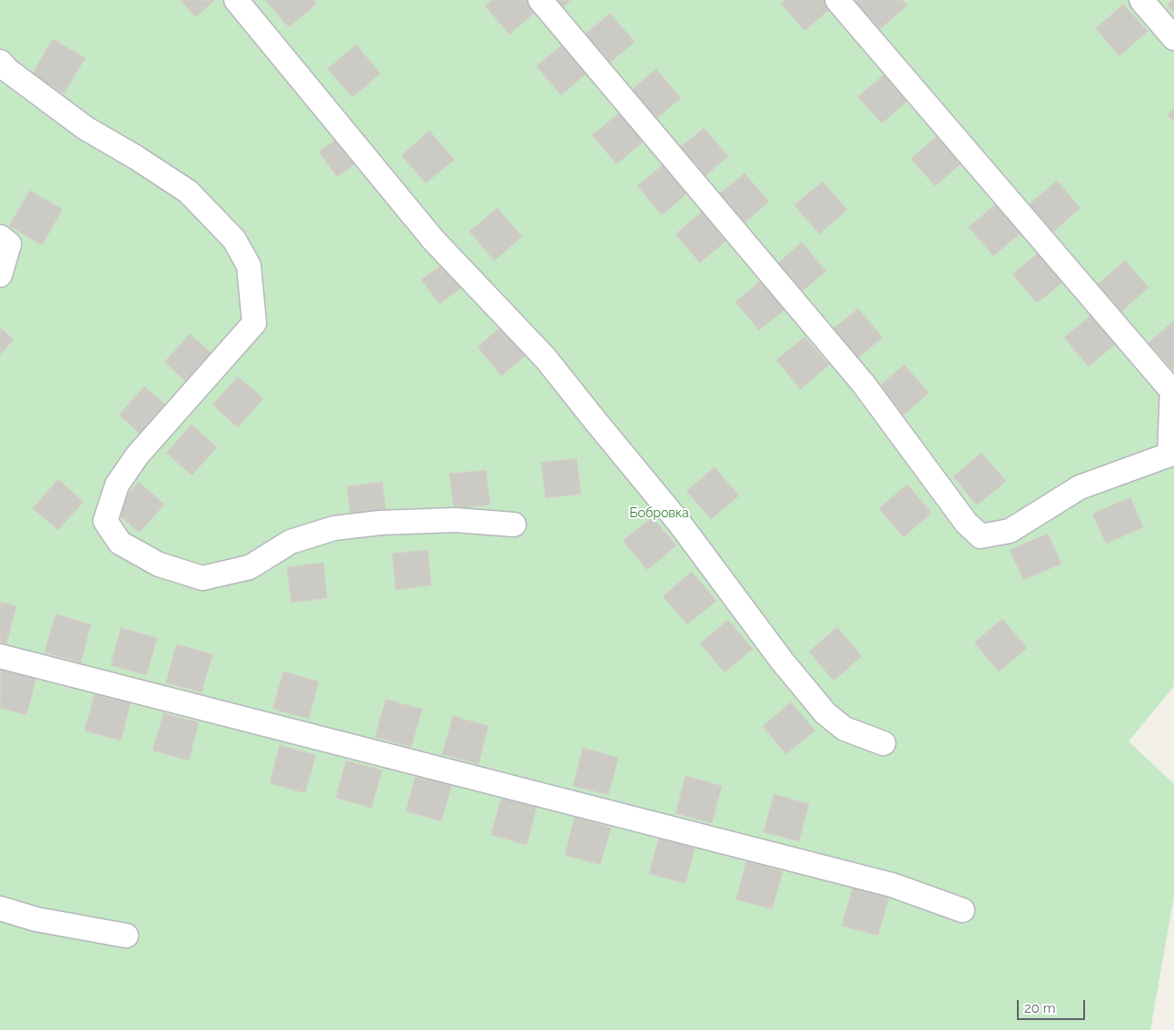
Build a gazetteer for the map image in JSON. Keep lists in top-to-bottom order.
{
  "parks": ["Бобровка"],
  "scale_bar": "20 m"
}
